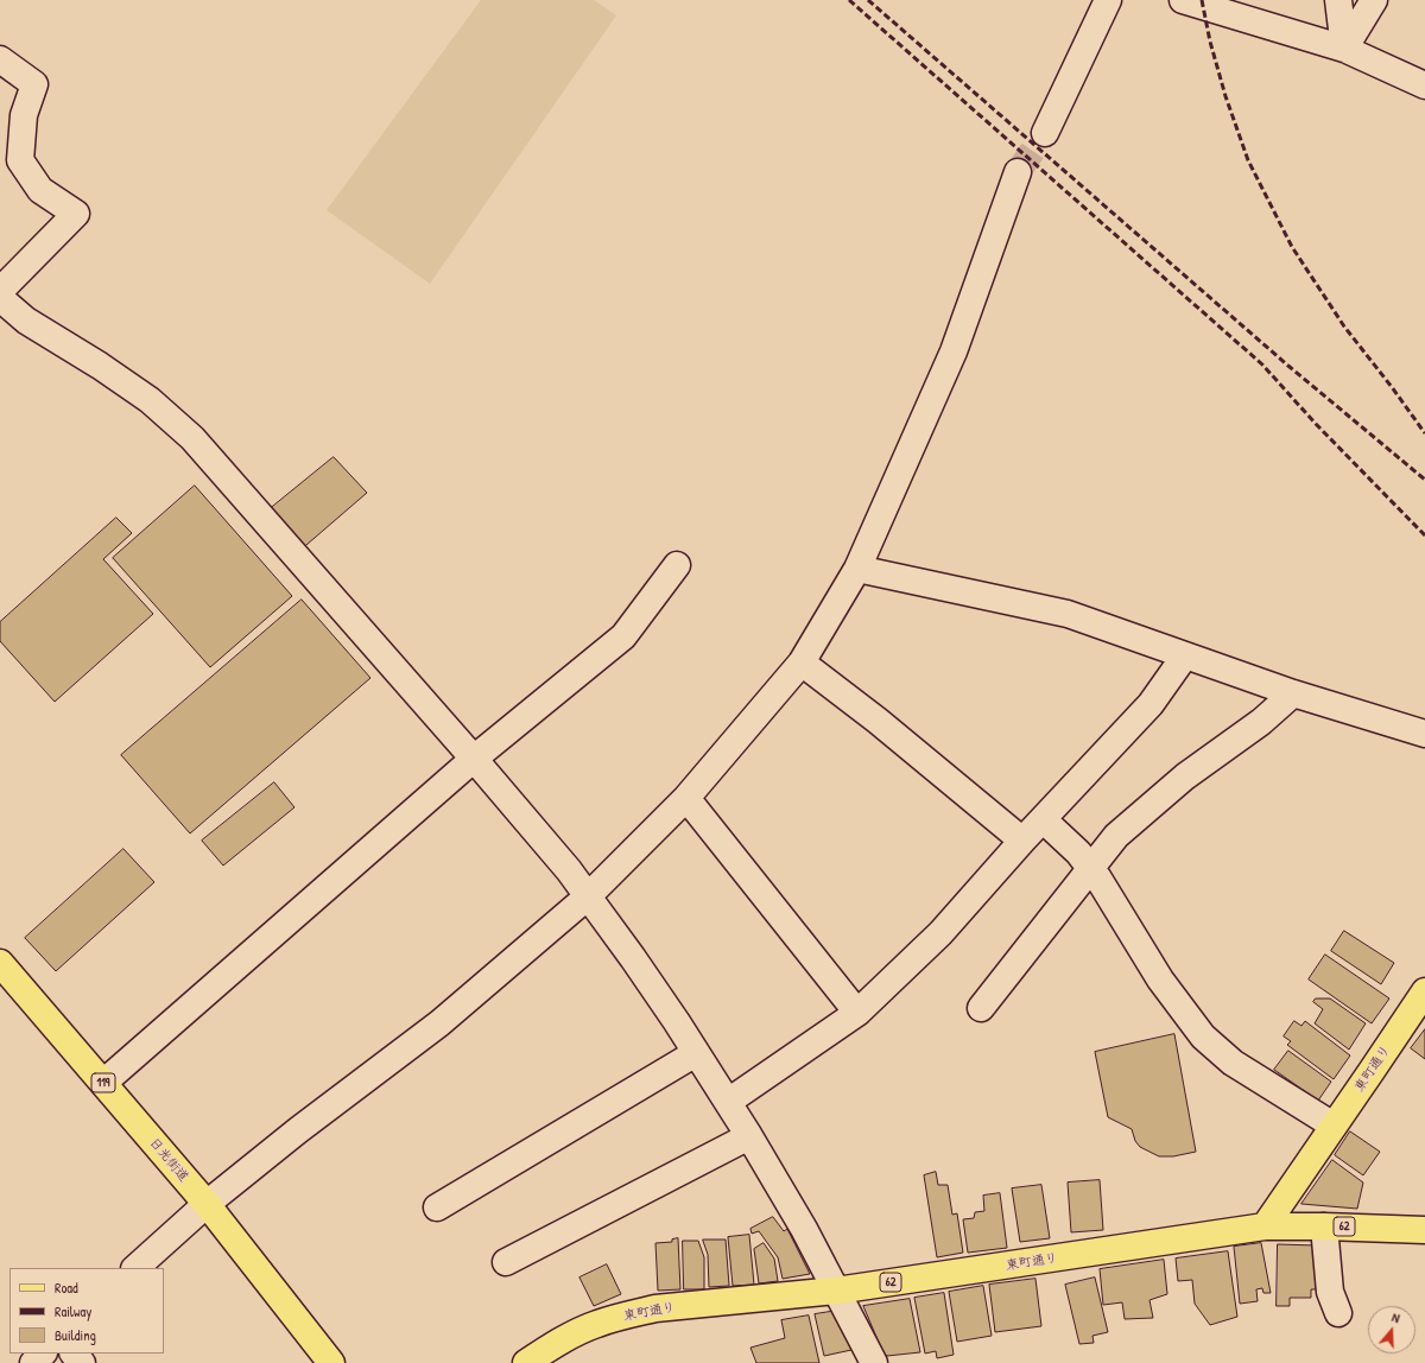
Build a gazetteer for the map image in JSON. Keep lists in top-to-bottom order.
{
  "streets": {
    "main road": [
      "東町通り",
      "119",
      "日光街道",
      "62"
    ]
  },
  "crossings": [
    ["東町通り", "62"]
  ],
  "legend": ["Road", "Railway", "Building"],
  "north": "top"
}
